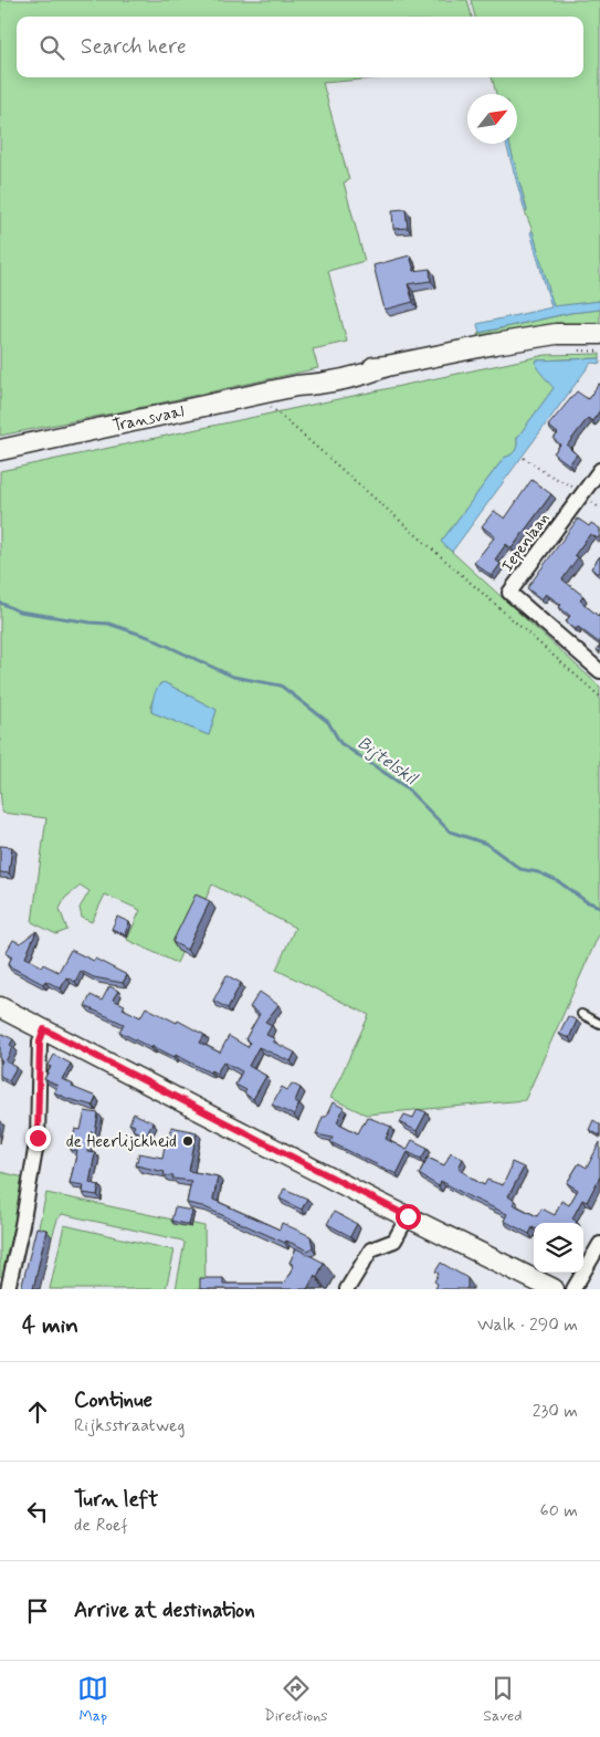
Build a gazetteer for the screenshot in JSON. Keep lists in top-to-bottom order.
{
  "streets": {
    "street": ["Transvaal", "Iepenlaan"]
  },
  "water": ["Bijtelskil"],
  "places": ["de Heerlijckheid"],
  "north": "top right",
  "page": {
    "search": "Search here",
    "heading": ["4 min", "Walk · 290 m"],
    "list": [
      ["Continue", "Rijksstraatweg", "230 m"],
      ["Turn left", "de Roef", "60 m"],
      "Arrive at destination"
    ],
    "nav": ["Map", "Directions", "Saved"]
  }
}
